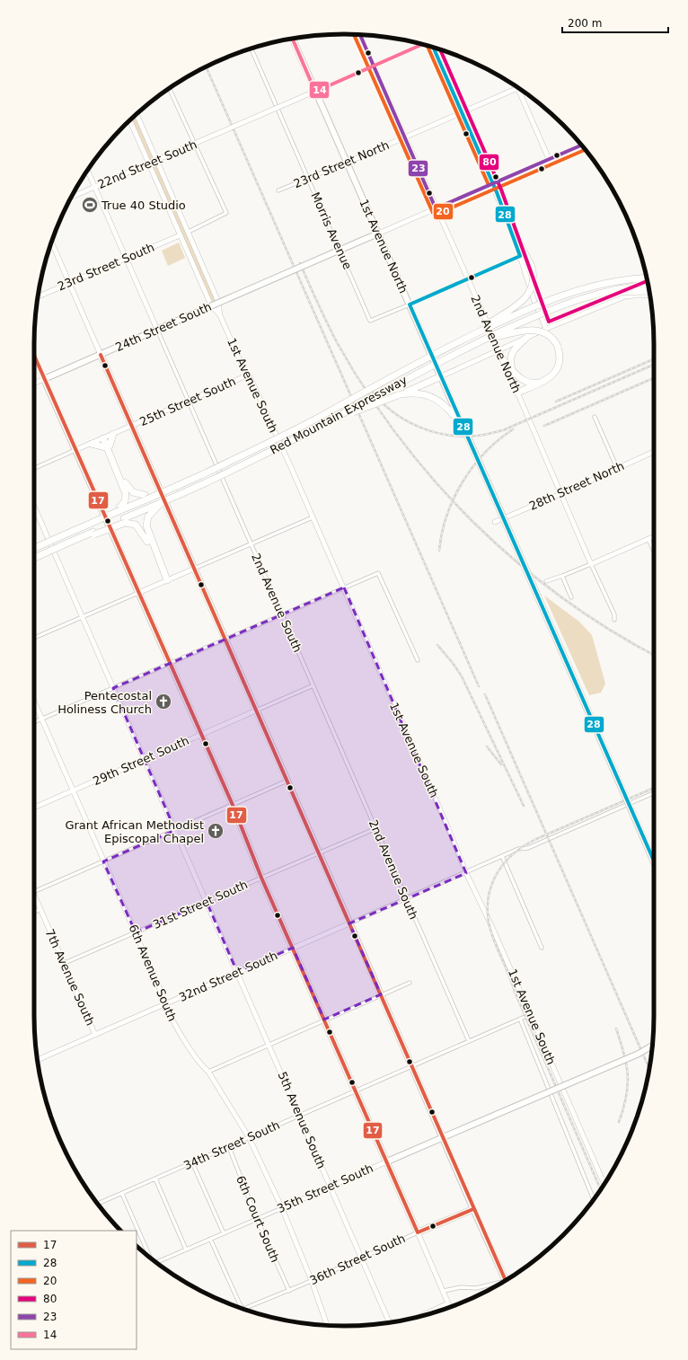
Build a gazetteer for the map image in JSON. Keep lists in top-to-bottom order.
{
  "streets": {
    "highway": ["Red Mountain Expressway"],
    "main road": [
      "1st Avenue North",
      "24th Street South",
      "35th Street South",
      "36th Street South"
    ],
    "street": [
      "22nd Street South",
      "23rd Street North",
      "Morris Avenue",
      "23rd Street South",
      "2nd Avenue North",
      "1st Avenue South",
      "25th Street South",
      "28th Street North",
      "2nd Avenue South",
      "29th Street South",
      "31st Street South",
      "6th Avenue South",
      "32nd Street South",
      "7th Avenue South",
      "5th Avenue South",
      "34th Street South",
      "6th Court South"
    ]
  },
  "crossings": [
    ["22nd Street South", "1st Avenue North"],
    ["22nd Street South", "2nd Avenue North"],
    ["22nd Street South", "1st Avenue South"],
    ["22nd Street South", "2nd Avenue South"],
    ["23rd Street North", "Morris Avenue"],
    ["23rd Street North", "1st Avenue North"],
    ["23rd Street North", "2nd Avenue North"],
    ["Morris Avenue", "1st Avenue North"],
    ["1st Avenue North", "24th Street South"],
    ["23rd Street South", "1st Avenue South"],
    ["23rd Street South", "2nd Avenue South"],
    ["24th Street South", "2nd Avenue South"],
    ["2nd Avenue North", "28th Street North"],
    ["1st Avenue South", "25th Street South"],
    ["1st Avenue South", "34th Street South"],
    ["25th Street South", "2nd Avenue South"],
    ["2nd Avenue South", "29th Street South"],
    ["2nd Avenue South", "31st Street South"],
    ["2nd Avenue South", "34th Street South"],
    ["29th Street South", "6th Avenue South"],
    ["29th Street South", "5th Avenue South"],
    ["31st Street South", "6th Avenue South"],
    ["31st Street South", "7th Avenue South"],
    ["31st Street South", "5th Avenue South"],
    ["6th Avenue South", "32nd Street South"],
    ["6th Avenue South", "34th Street South"],
    ["6th Avenue South", "35th Street South"],
    ["6th Avenue South", "36th Street South"],
    ["32nd Street South", "7th Avenue South"],
    ["32nd Street South", "5th Avenue South"],
    ["5th Avenue South", "34th Street South"],
    ["5th Avenue South", "35th Street South"],
    ["5th Avenue South", "36th Street South"],
    ["34th Street South", "6th Court South"],
    ["35th Street South", "6th Court South"],
    ["6th Court South", "36th Street South"]
  ],
  "places": {
    "sports": ["True 40 Studio"],
    "church": ["Pentecostal Holiness Church", "Grant African Methodist Episcopal Chapel"]
  },
  "lines": [
    "transit line 20",
    "transit line 23",
    "transit line 14",
    "transit line 28",
    "transit line 80",
    "transit line 17"
  ],
  "legend": [
    "17",
    "28",
    "20",
    "80",
    "23",
    "14"
  ],
  "scale_bar": "200 m"
}
